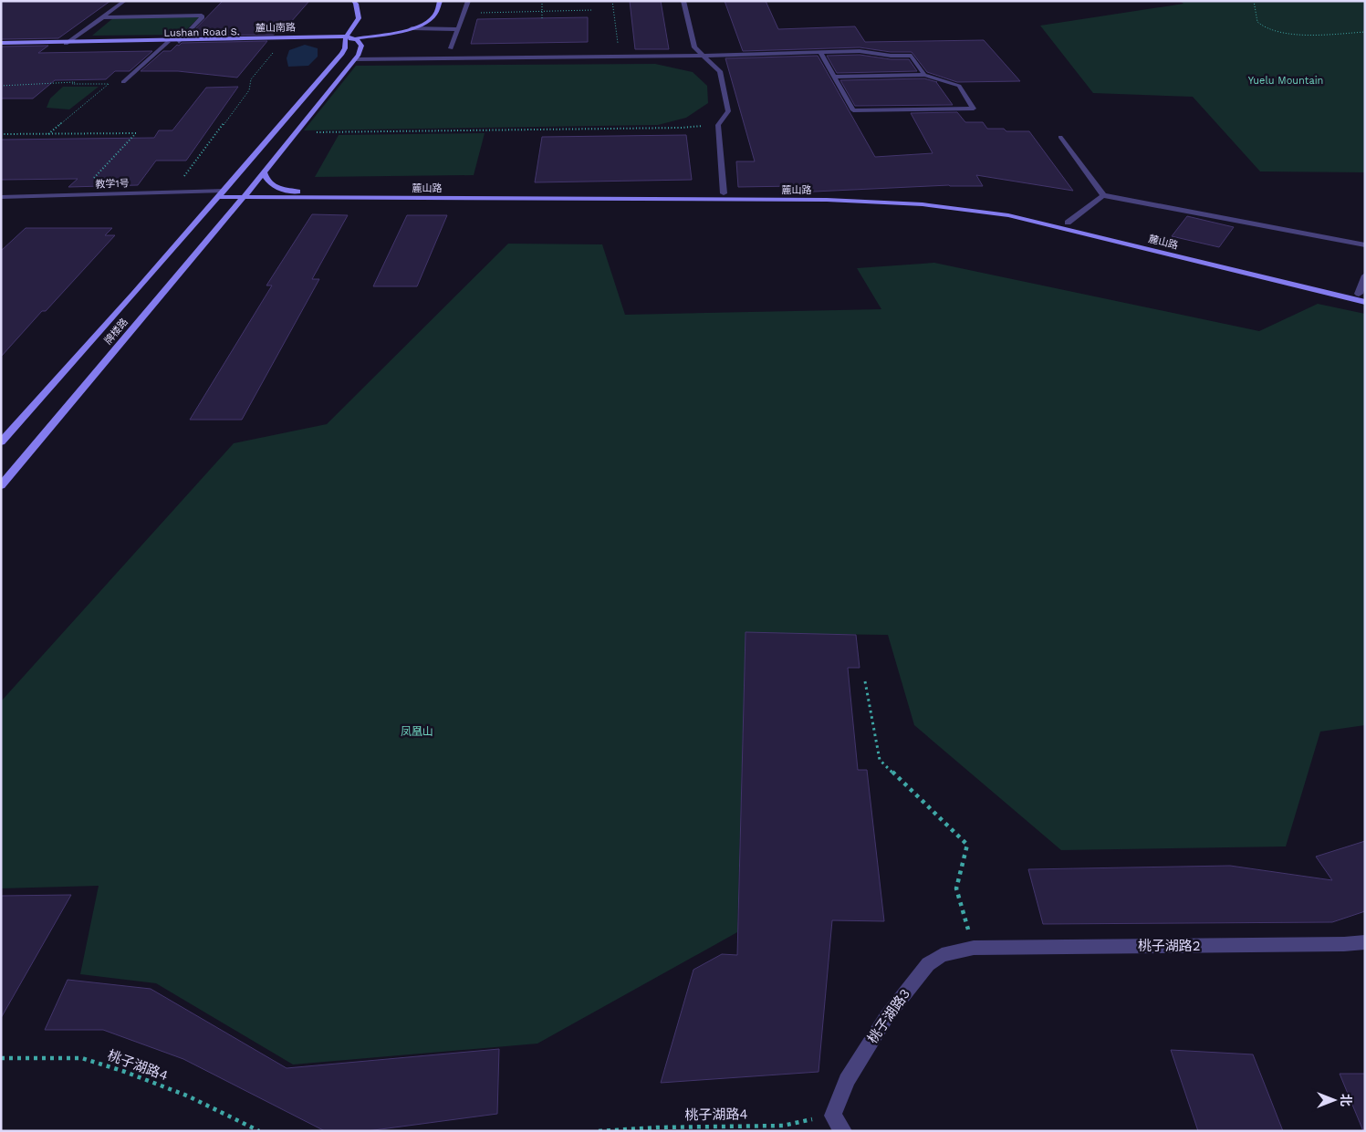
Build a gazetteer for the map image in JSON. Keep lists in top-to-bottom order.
{
  "streets": {
    "main road": [
      "麓山南路",
      "Lushan Road S.",
      "麓山路",
      "牌楼路"
    ],
    "street": ["教学1号", "桃子湖路2", "桃子湖路3"],
    "path": ["桃子湖路4"]
  },
  "crossings": [
    ["麓山南路", "Lushan Road S."],
    ["教学1号", "麓山路"],
    ["教学1号", "牌楼路"],
    ["麓山路", "牌楼路"],
    ["桃子湖路2", "桃子湖路3"],
    ["桃子湖路3", "桃子湖路4"]
  ],
  "parks": ["Yuelu Mountain", "凤凰山"],
  "north": "right"
}
